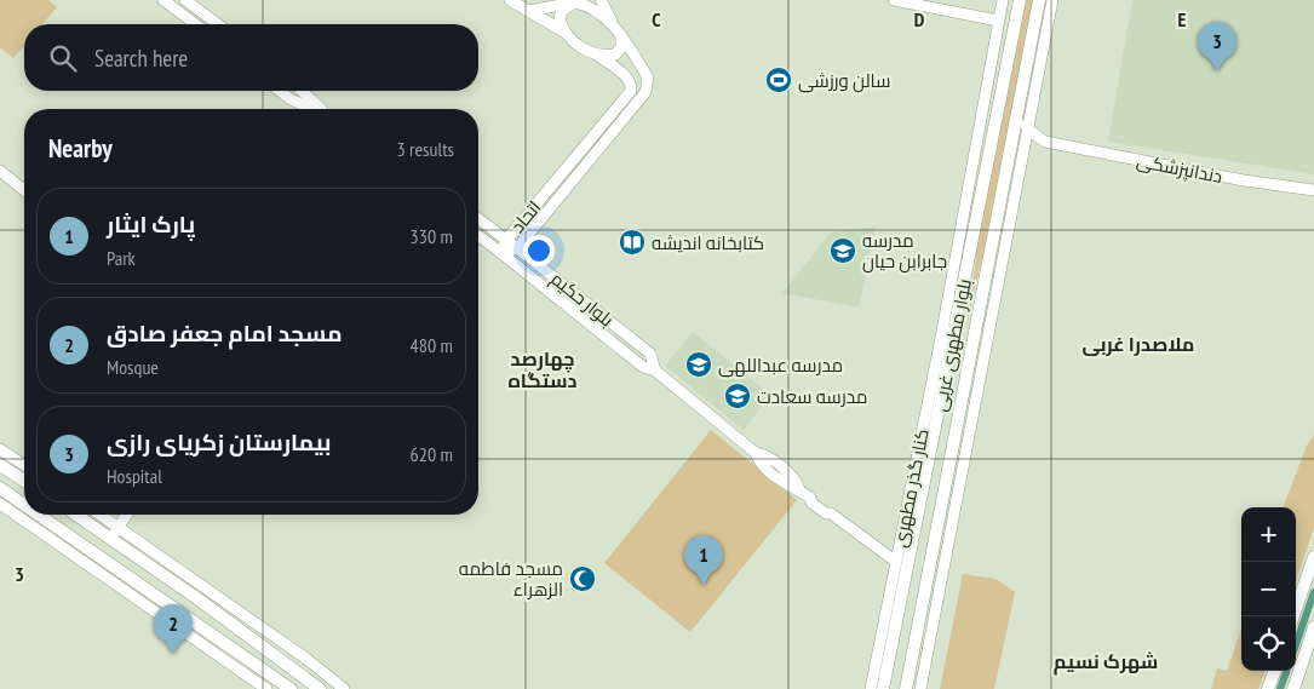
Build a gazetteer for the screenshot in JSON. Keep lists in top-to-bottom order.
{
  "streets": {
    "main road": ["بلوار مطهری غربی"],
    "street": [
      "دندانپزشکی",
      "اتحاد",
      "بلوار حکیم",
      "کنار گذر مطهری"
    ]
  },
  "crossings": [
    ["اتحاد", "بلوار حکیم"],
    ["بلوار حکیم", "کنار گذر مطهری"]
  ],
  "districts": ["ملاصدرا غربی", "چهارصد دستگاه", "شهرک نسیم"],
  "places": {
    "sports": ["سالن ورزشی"],
    "library": ["کتابخانه اندیشه"],
    "school or university": ["مدرسه جابرابن حیان", "مدرسه عبداللهی", "مدرسه سعادت"],
    "mosque": ["مسجد فاطمه الزهراء"]
  },
  "page": {
    "pins": ["3", "1", "2"],
    "search": "Search here",
    "heading": ["Nearby", "3 results"],
    "list": [
      {
        "mark": "1",
        "name": "پارک ایثار",
        "note": "Park",
        "value": "330 m"
      },
      {
        "mark": "2",
        "name": "مسجد امام جعفر صادق",
        "note": "Mosque",
        "value": "480 m"
      },
      {
        "mark": "3",
        "name": "بیمارستان زکریای رازی",
        "note": "Hospital",
        "value": "620 m"
      }
    ],
    "map_buttons": ["+", "−"]
  },
  "grid": {
    "columns": ["C", "D", "E"],
    "rows": ["3"]
  }
}
